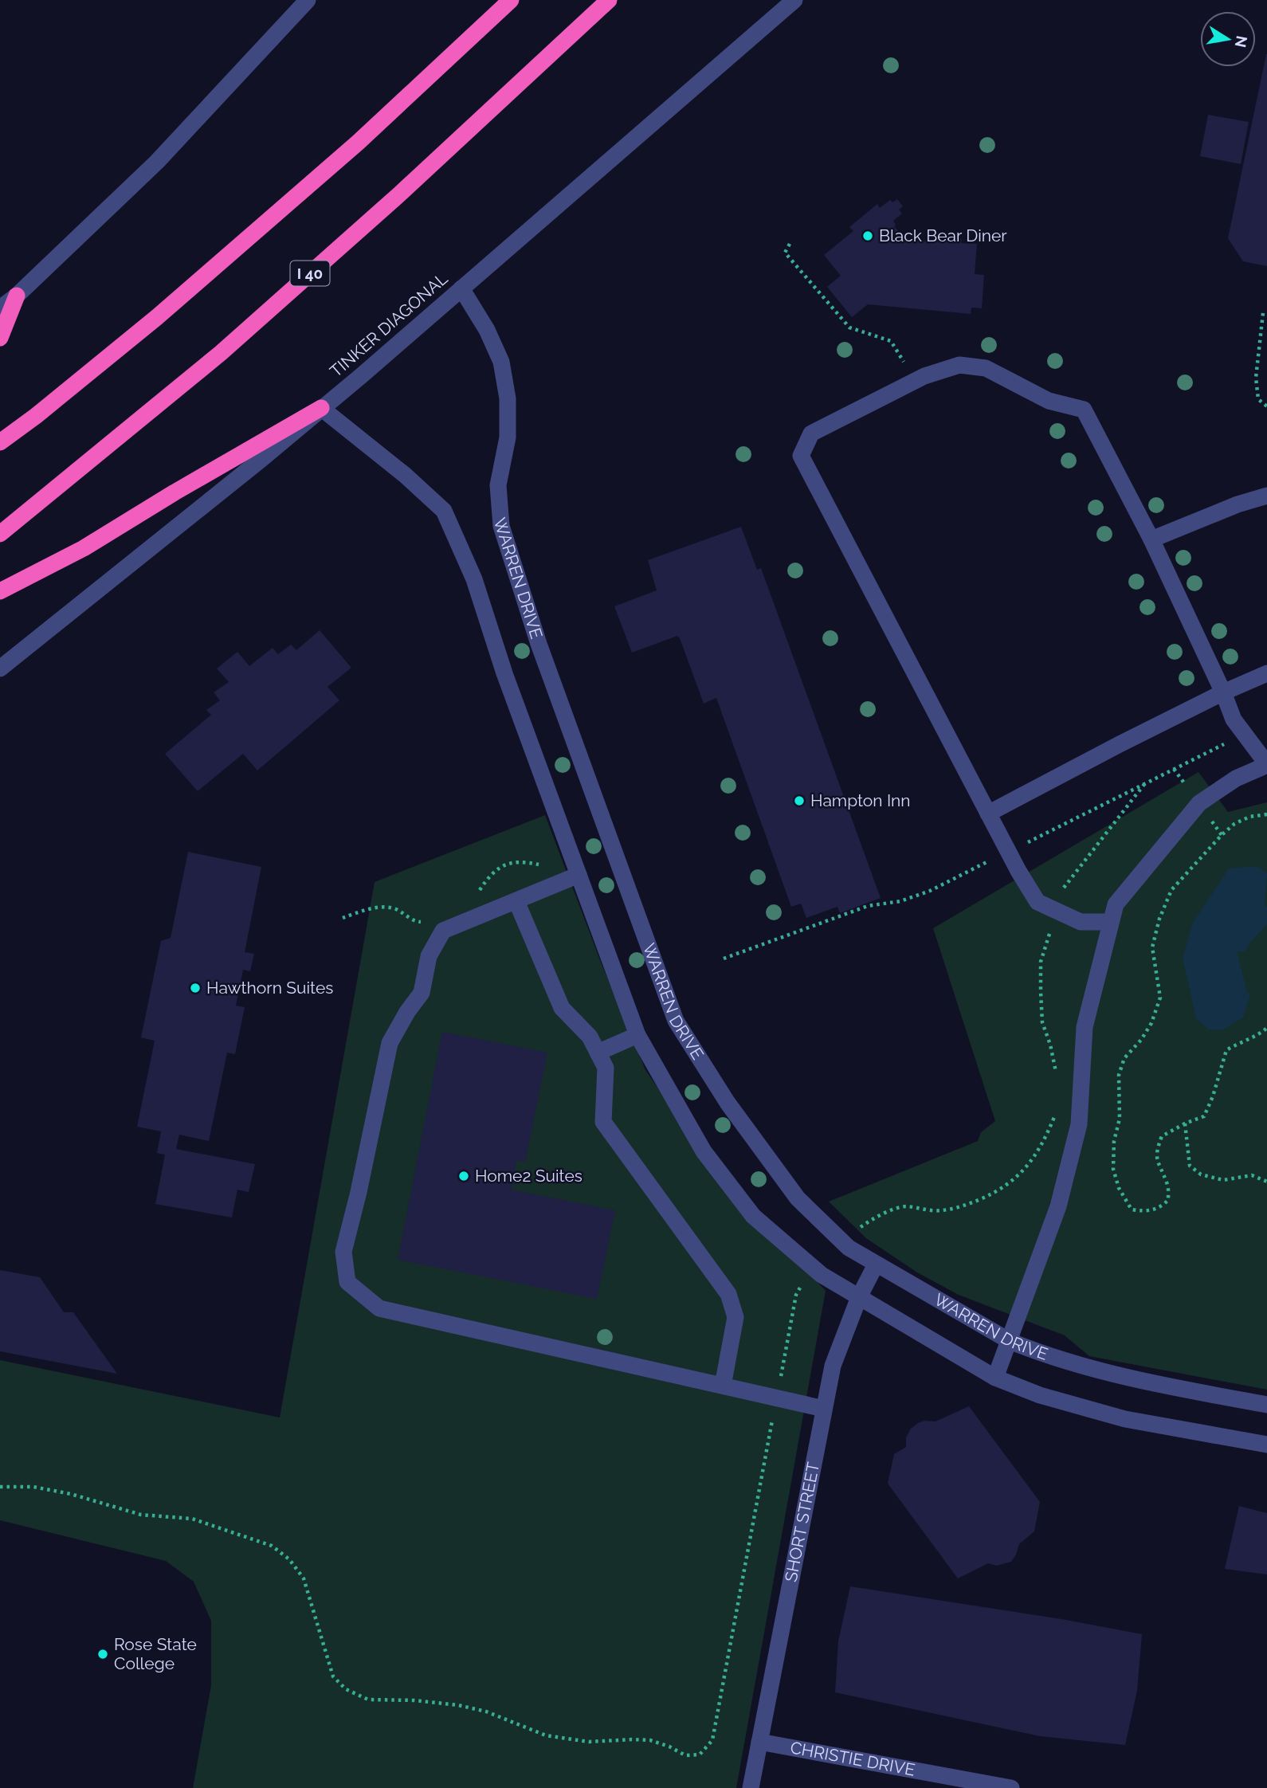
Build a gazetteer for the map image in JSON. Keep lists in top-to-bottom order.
{
  "streets": {
    "highway": ["I 40"],
    "street": [
      "TINKER DIAGONAL",
      "WARREN DRIVE",
      "SHORT STREET",
      "CHRISTIE DRIVE"
    ]
  },
  "crossings": [
    ["TINKER DIAGONAL", "WARREN DRIVE"],
    ["WARREN DRIVE", "SHORT STREET"],
    ["SHORT STREET", "CHRISTIE DRIVE"]
  ],
  "places": [
    "Black Bear Diner",
    "Hampton Inn",
    "Hawthorn Suites",
    "Home2 Suites",
    "Rose State College"
  ],
  "north": "right"
}
